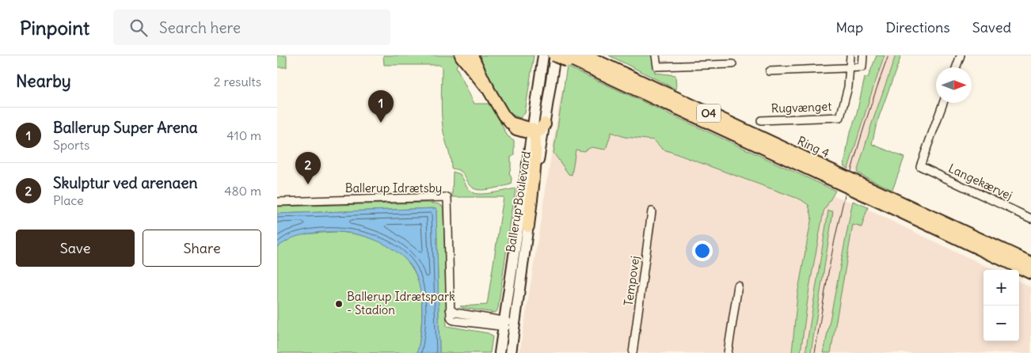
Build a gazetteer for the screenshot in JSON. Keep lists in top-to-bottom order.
{
  "streets": {
    "highway": ["O4"],
    "main road": ["Ring 4"],
    "street": [
      "Rugvænget",
      "Langekærvej",
      "Ballerup Idrætsby",
      "Ballerup Boulevard",
      "Tempovej"
    ]
  },
  "crossings": [
    ["O4", "Ring 4"],
    ["Ballerup Idrætsby", "Ballerup Boulevard"]
  ],
  "places": ["Ballerup Idrætspark - Stadion"],
  "north": "right",
  "page": {
    "header": "Pinpoint",
    "search": "Search here",
    "nav": ["Map", "Directions", "Saved"],
    "heading": ["Nearby", "2 results"],
    "pins": ["1", "2"],
    "list": [
      {
        "mark": "1",
        "name": "Ballerup Super Arena",
        "note": "Sports",
        "value": "410 m"
      },
      {
        "mark": "2",
        "name": "Skulptur ved arenaen",
        "note": "Place",
        "value": "480 m"
      }
    ],
    "buttons": ["Save", "Share"],
    "map_buttons": ["+", "−"]
  }
}
